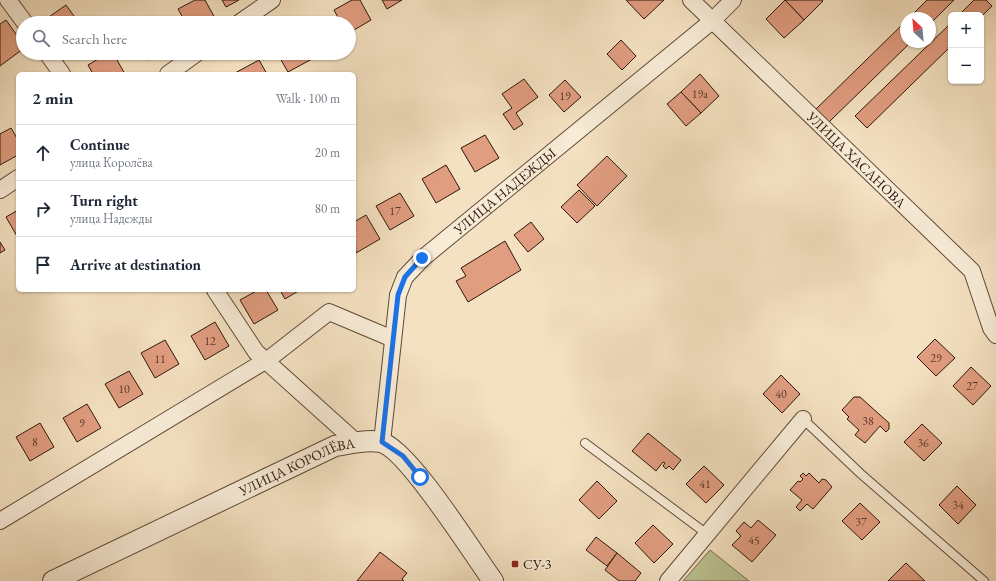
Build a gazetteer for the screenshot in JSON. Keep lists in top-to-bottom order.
{
  "streets": {
    "street": ["УЛИЦА ХАСАНОВА", "УЛИЦА НАДЕЖДЫ", "УЛИЦА КОРОЛЁВА"]
  },
  "crossings": [
    ["УЛИЦА ХАСАНОВА", "УЛИЦА НАДЕЖДЫ"],
    ["УЛИЦА НАДЕЖДЫ", "УЛИЦА КОРОЛЁВА"]
  ],
  "places": {
    "transit": ["СУ-3"]
  },
  "house_numbers": [
    "19а",
    "19",
    "17",
    "12",
    "29",
    "11",
    "27",
    "10",
    "40",
    "38",
    "9",
    "8",
    "36",
    "41",
    "34",
    "37",
    "45"
  ],
  "north": "top left",
  "page": {
    "map_buttons": ["+", "−"],
    "search": "Search here",
    "heading": ["2 min", "Walk · 100 m"],
    "list": [
      ["Continue", "улица Королёва", "20 m"],
      ["Turn right", "улица Надежды", "80 m"],
      "Arrive at destination"
    ]
  }
}
